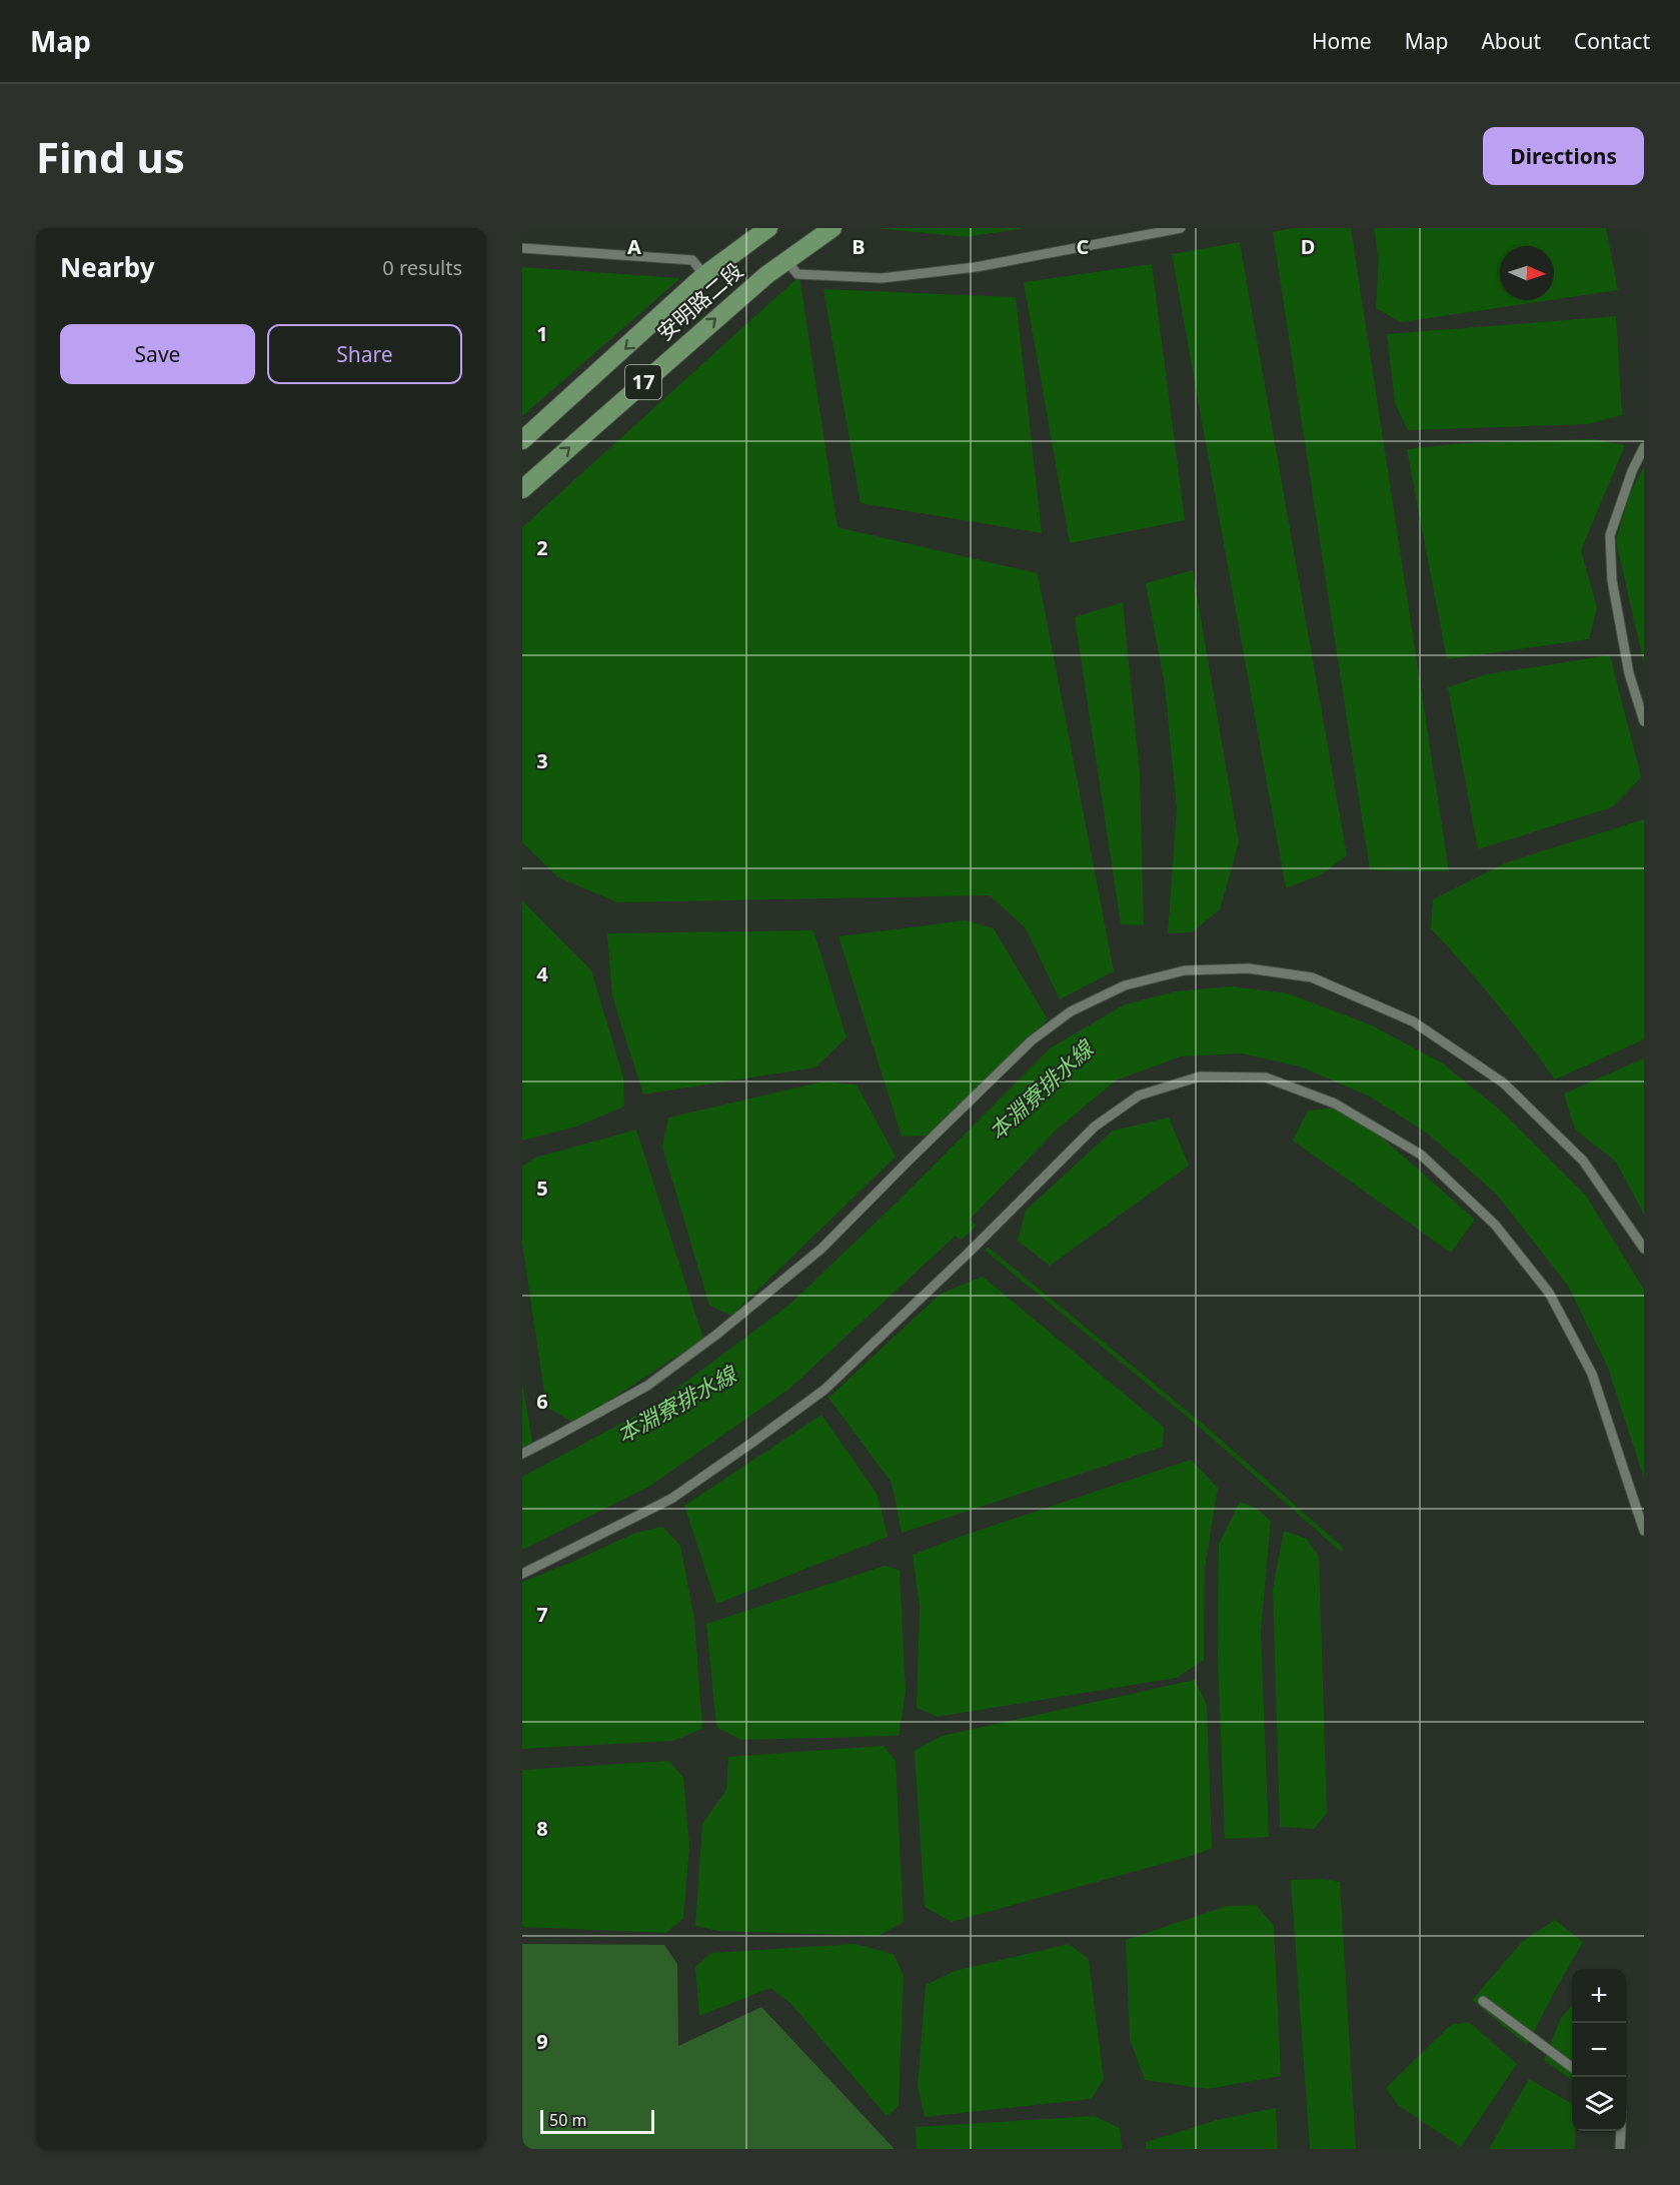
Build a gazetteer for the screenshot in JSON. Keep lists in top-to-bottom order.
{
  "streets": {
    "main road": ["安明路二段", "17"]
  },
  "water": ["本淵寮排水線"],
  "scale_bar": "50 m",
  "north": "right",
  "page": {
    "header": "Map",
    "nav": [
      "Home",
      "Map",
      "About",
      "Contact"
    ],
    "buttons": [
      "Directions",
      ["Save", "Share"]
    ],
    "title": "Find us",
    "heading": ["Nearby", "0 results"],
    "map_buttons": ["+", "−"],
    "scale": "50 m"
  },
  "grid": {
    "columns": [
      "A",
      "B",
      "C",
      "D"
    ],
    "rows": [
      "1",
      "2",
      "3",
      "4",
      "5",
      "6",
      "7",
      "8",
      "9"
    ]
  }
}
